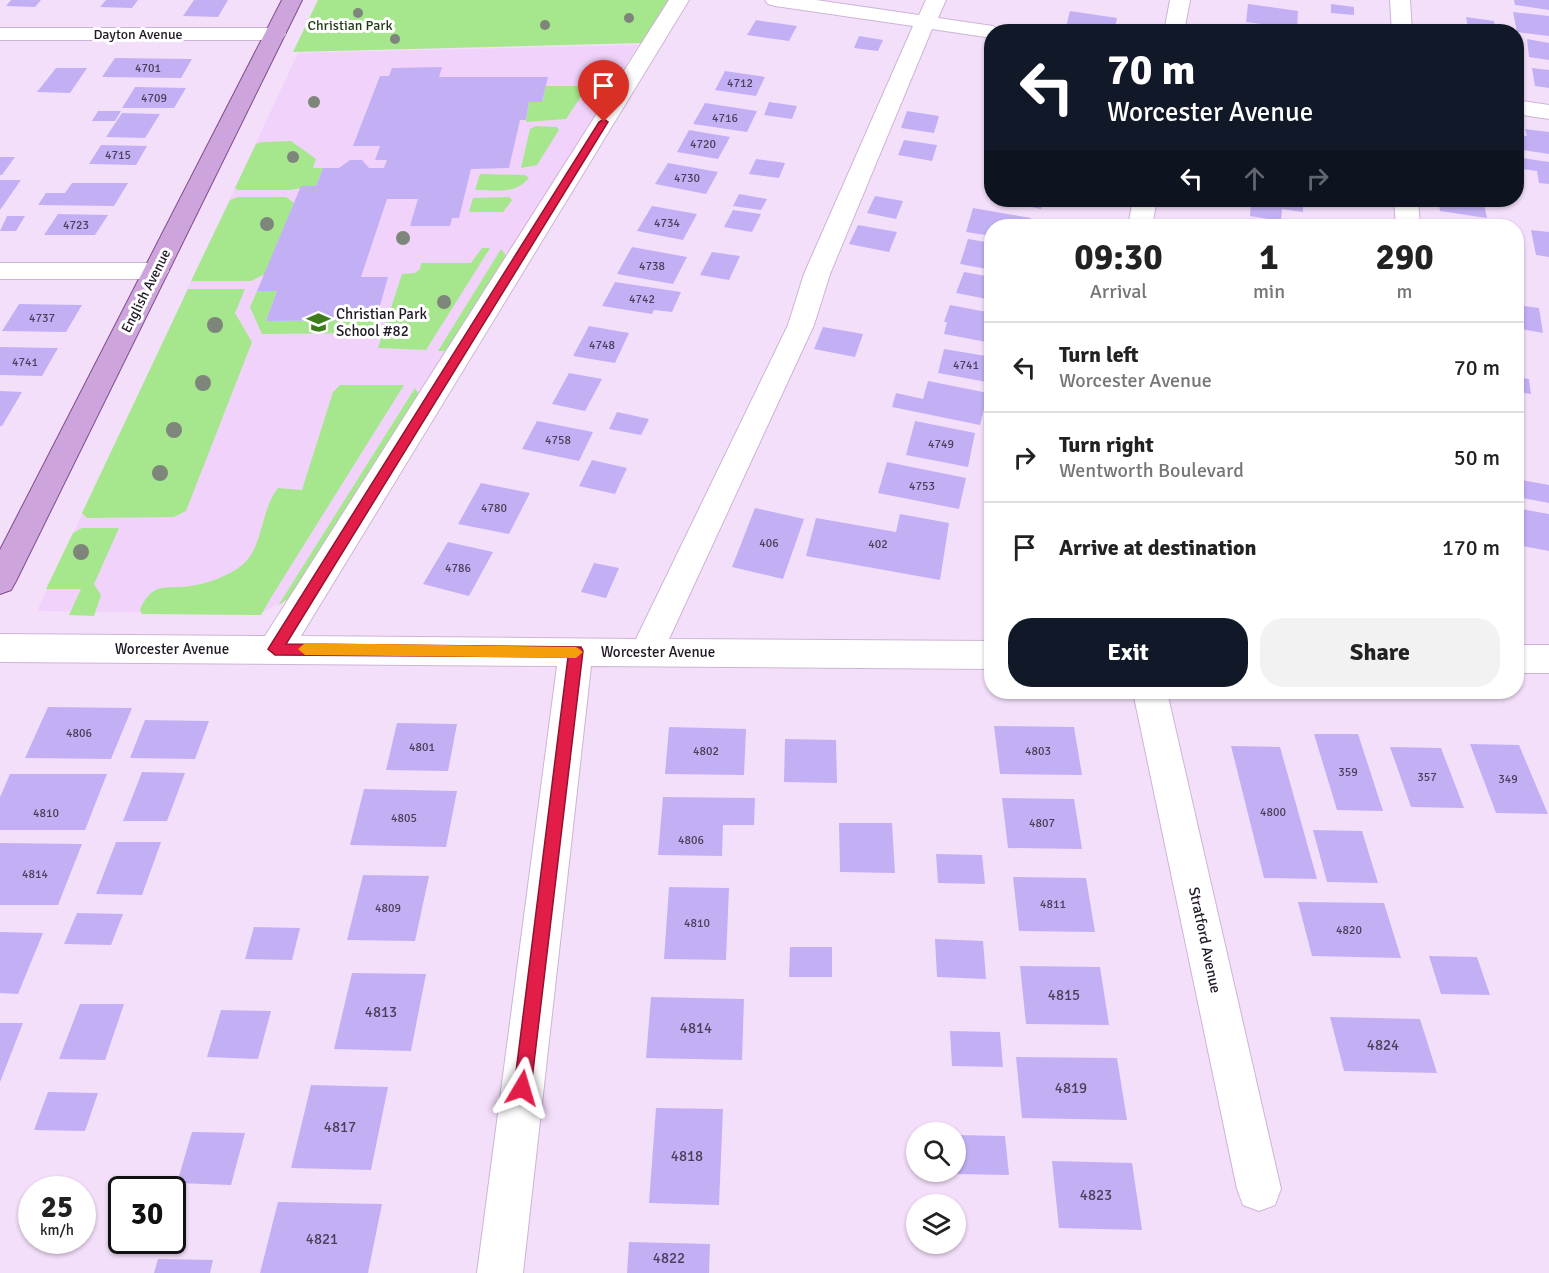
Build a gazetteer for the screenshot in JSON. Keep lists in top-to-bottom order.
{
  "streets": {
    "main road": ["English Avenue"],
    "street": ["Dayton Avenue", "Worcester Avenue", "Stratford Avenue"]
  },
  "crossings": [
    ["Dayton Avenue", "English Avenue"]
  ],
  "parks": ["Christian Park"],
  "places": {
    "school or university": ["Christian Park School #82"]
  },
  "house_numbers": [
    "4701",
    "4712",
    "4709",
    "4716",
    "4720",
    "4715",
    "4730",
    "4734",
    "4723",
    "4738",
    "4742",
    "4737",
    "4748",
    "4741",
    "4741",
    "4758",
    "4749",
    "4753",
    "4780",
    "406",
    "402",
    "4786",
    "4806",
    "4801",
    "4802",
    "4803",
    "359",
    "357",
    "349",
    "4800",
    "4810",
    "4805",
    "4807",
    "4806",
    "4814",
    "4811",
    "4809",
    "4810",
    "4820",
    "4815",
    "4813",
    "4814",
    "4824",
    "4819",
    "4817",
    "4818",
    "4823",
    "4821",
    "4822"
  ],
  "page": {
    "turn": ["70 m", "Worcester Avenue"],
    "eta": [
      "09:30",
      "Arrival",
      "1",
      "min",
      "290",
      "m"
    ],
    "list": [
      {
        "name": "Turn left",
        "note": "Worcester Avenue",
        "value": "70 m"
      },
      {
        "name": "Turn right",
        "note": "Wentworth Boulevard",
        "value": "50 m"
      },
      {
        "name": "Arrive at destination",
        "value": "170 m"
      }
    ],
    "buttons": ["Exit", "Share"],
    "speed": "25 km/h",
    "limit": "30"
  }
}
